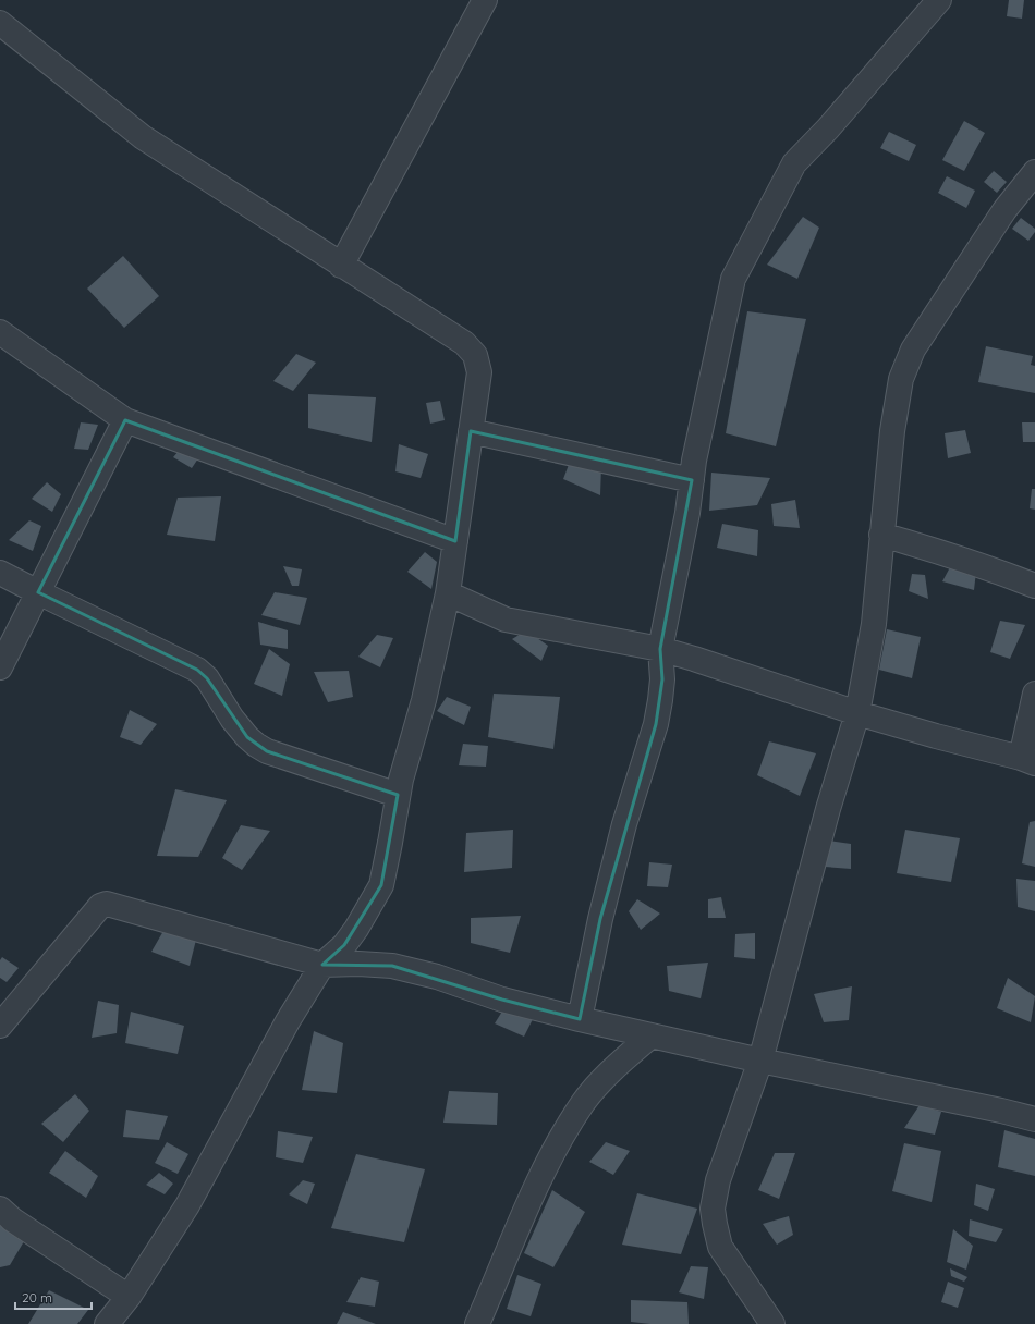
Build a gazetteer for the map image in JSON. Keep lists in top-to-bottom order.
{
  "scale_bar": "20 m"
}
